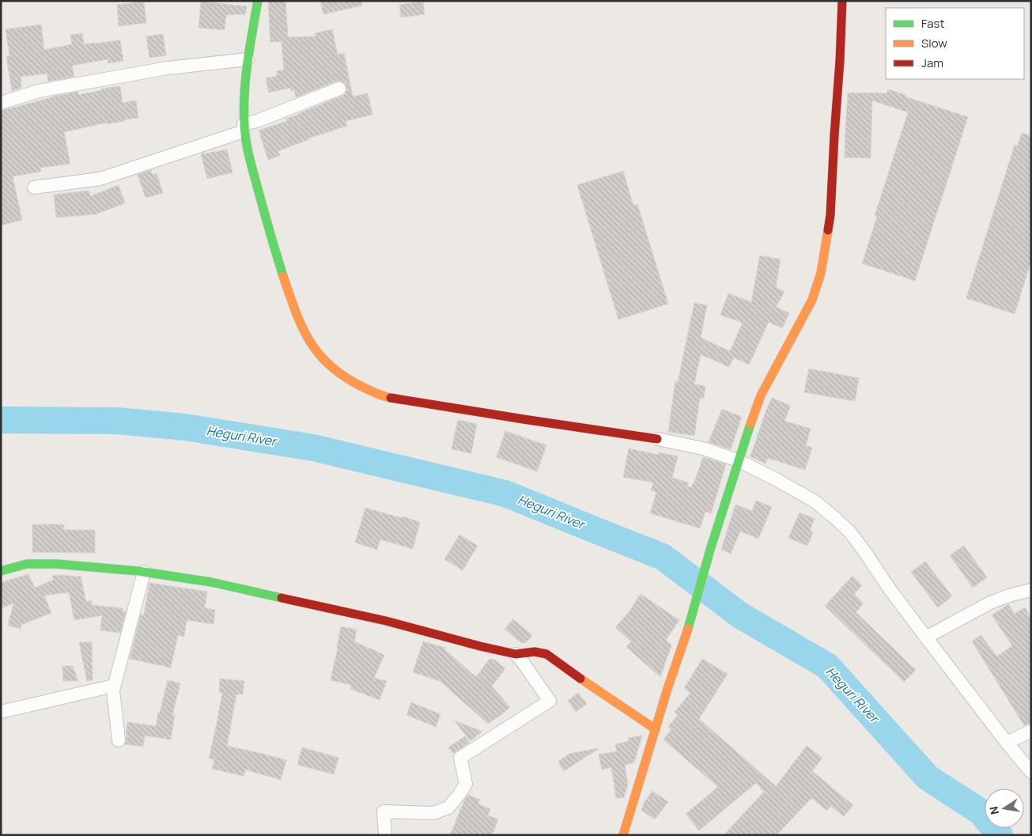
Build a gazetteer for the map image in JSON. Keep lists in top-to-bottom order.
{
  "water": ["Heguri River"],
  "legend": ["Fast", "Slow", "Jam"],
  "north": "left"
}
